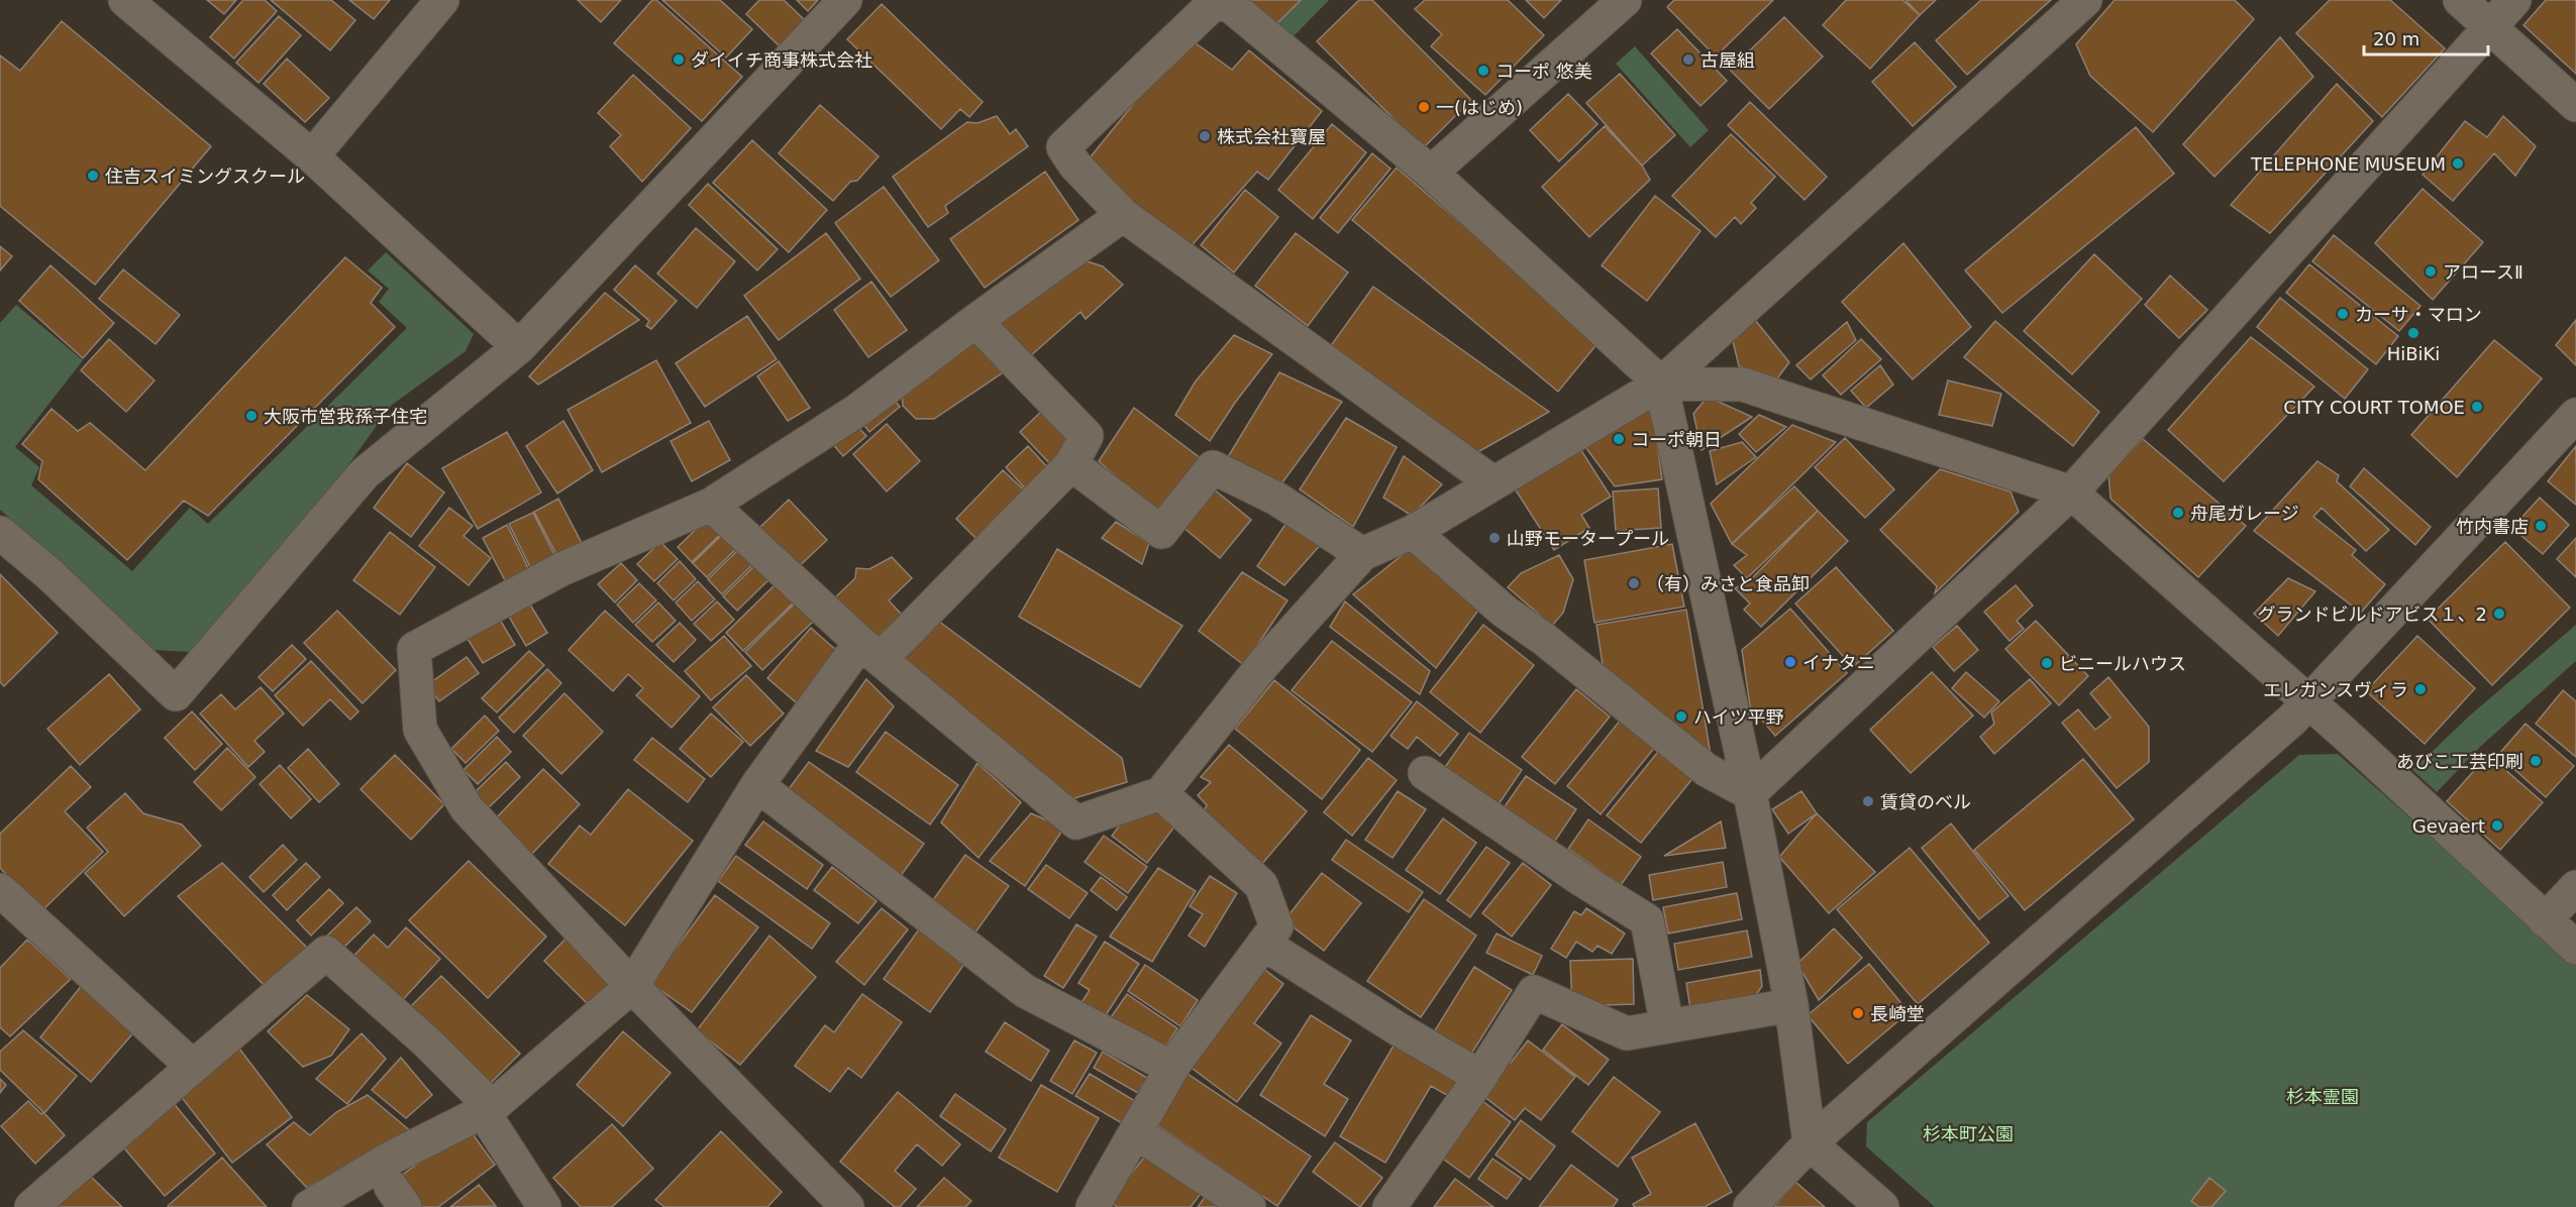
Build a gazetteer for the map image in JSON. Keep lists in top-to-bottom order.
{
  "parks": ["杉本霊園", "杉本町公園"],
  "places": [
    "ダイイチ商事株式会社",
    "古屋組",
    "コーポ 悠美",
    "一(はじめ)",
    "株式会社寶屋",
    "TELEPHONE MUSEUM",
    "住吉スイミングスクール",
    "アロースⅡ",
    "カーサ・マロン",
    "HiBiKi",
    "CITY COURT TOMOE",
    "大阪市営我孫子住宅",
    "コーポ朝日",
    "舟尾ガレージ",
    "竹内書店",
    "山野モータープール",
    "（有）みさと食品卸",
    "グランドビルドアビス１、2",
    "イナタニ",
    "ビニールハウス",
    "エレガンスヴィラ",
    "ハイツ平野",
    "あびこ工芸印刷",
    "賃貸のベル",
    "Gevaert",
    "長崎堂"
  ],
  "scale_bar": "20 m"
}
